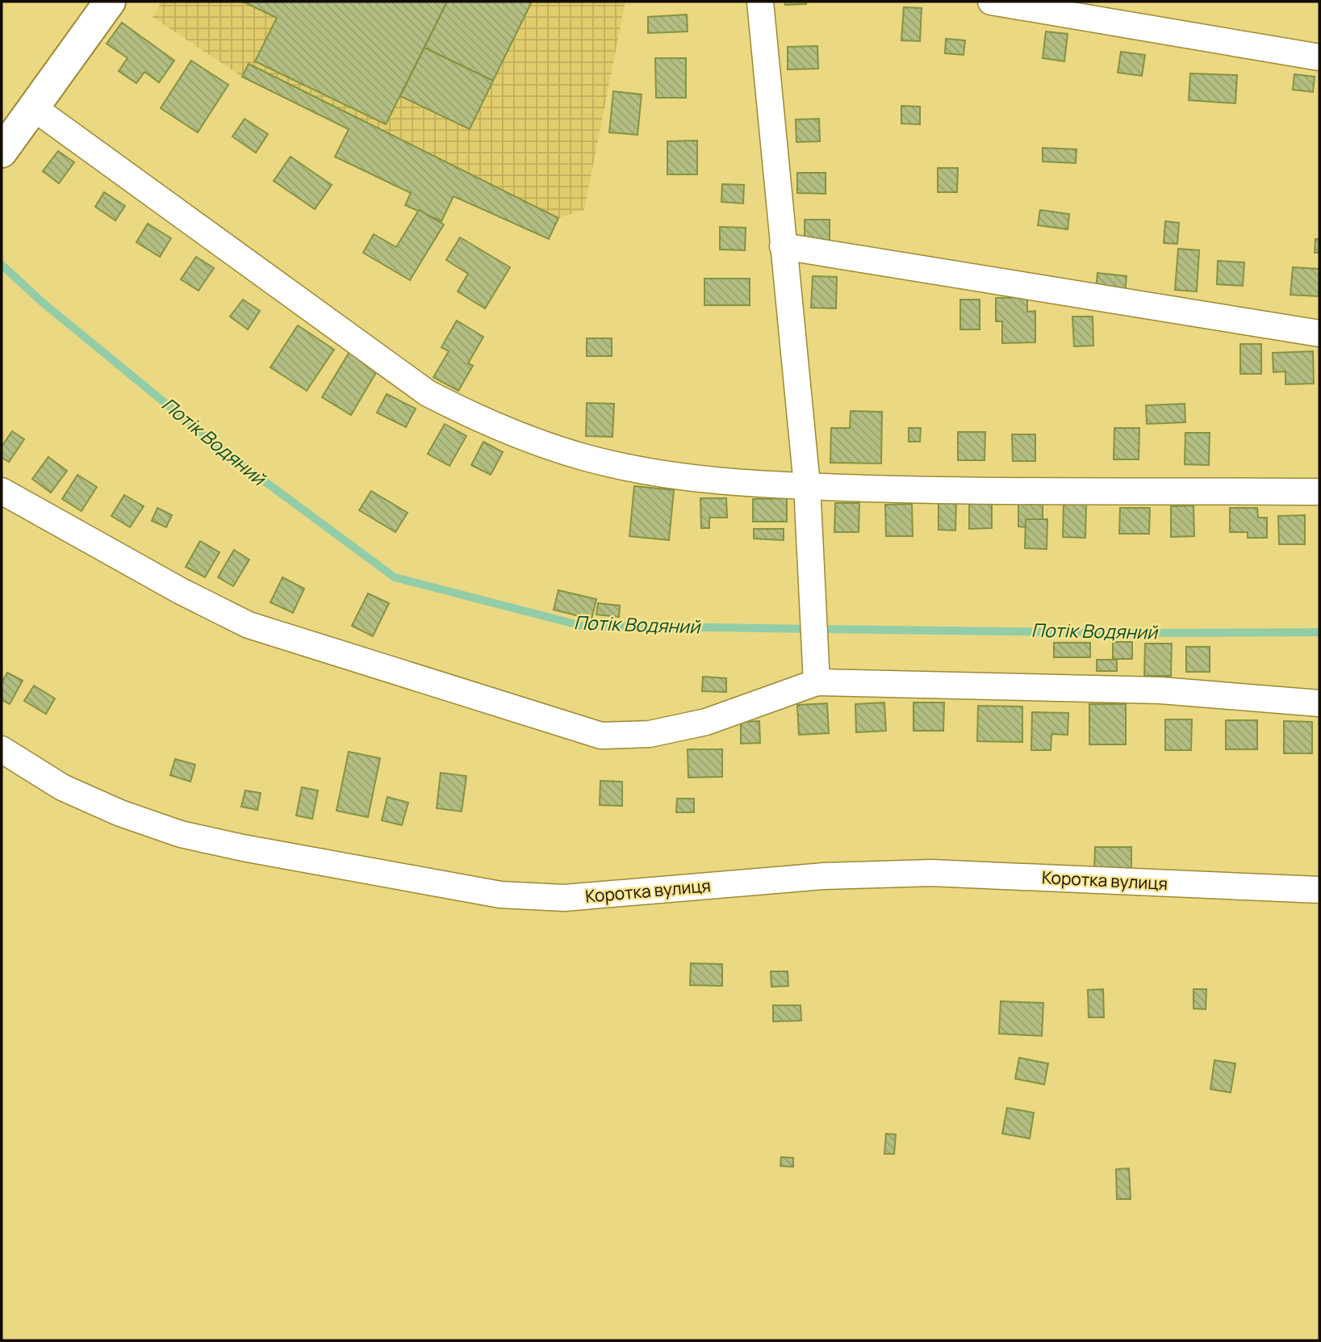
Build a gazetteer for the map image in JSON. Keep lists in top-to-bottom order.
{
  "streets": {
    "street": ["Коротка вулиця"]
  },
  "water": ["Потік Водяний"]
}
